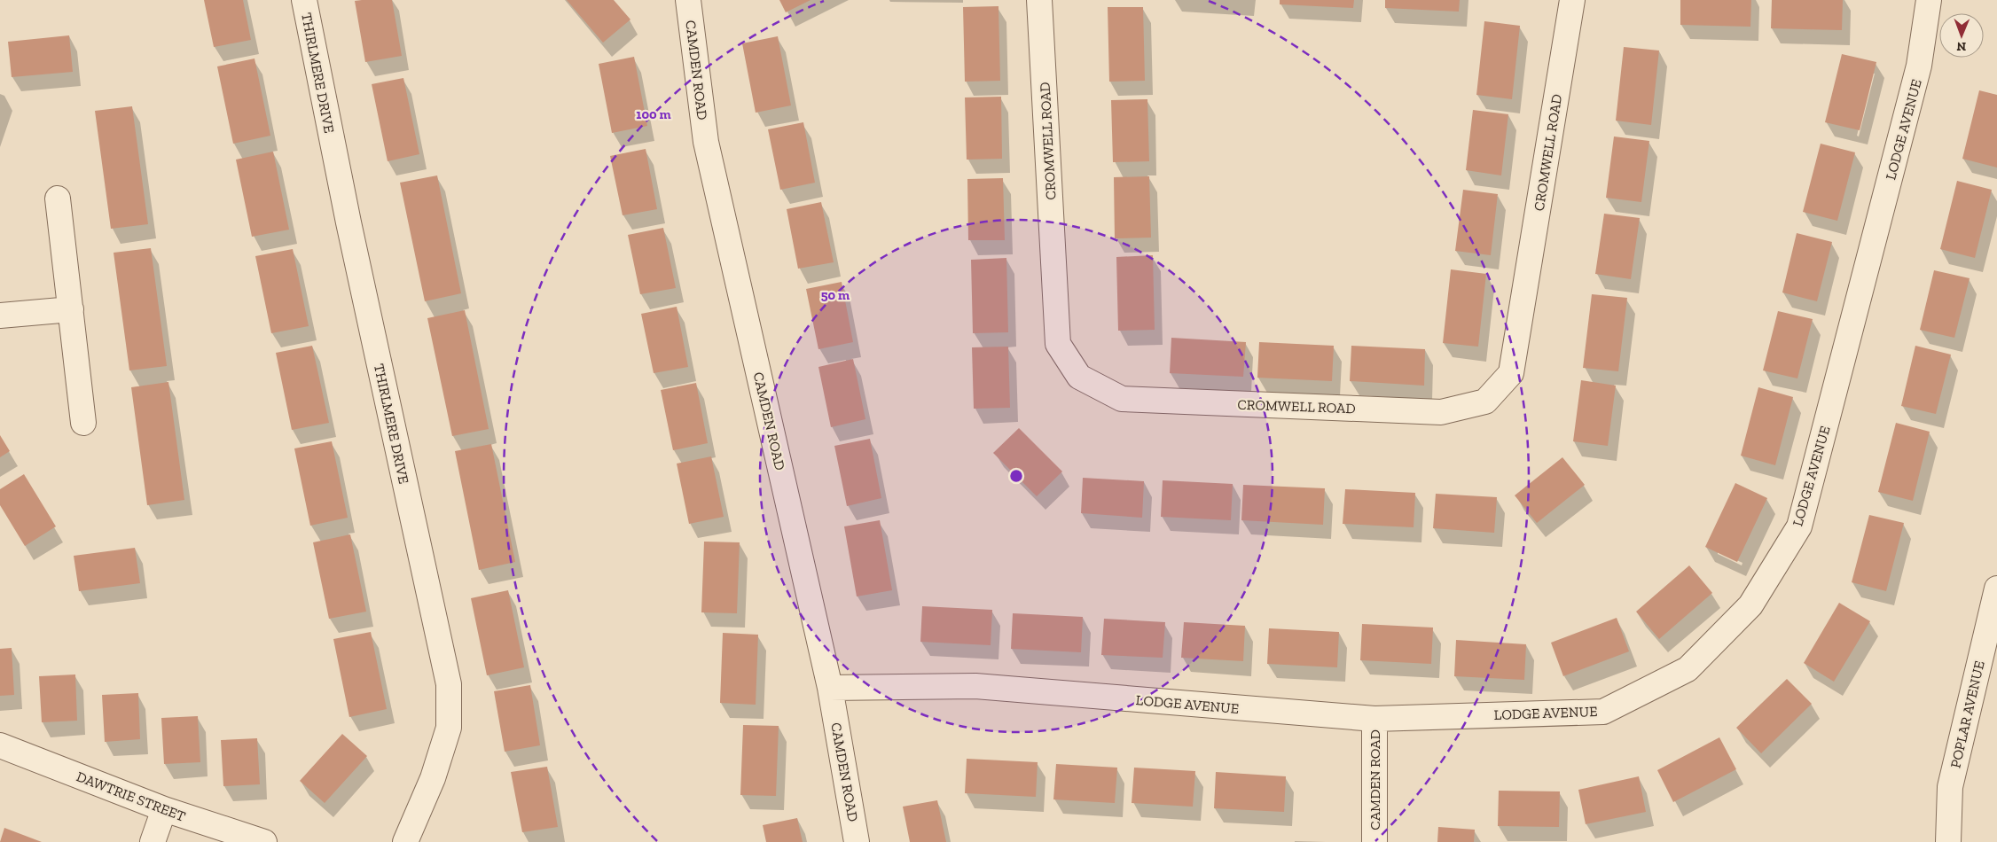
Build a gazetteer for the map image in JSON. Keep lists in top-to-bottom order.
{
  "streets": {
    "street": [
      "CAMDEN ROAD",
      "THIRLMERE DRIVE",
      "LODGE AVENUE",
      "CROMWELL ROAD",
      "POPLAR AVENUE",
      "DAWTRIE STREET"
    ]
  },
  "crossings": [
    ["CAMDEN ROAD", "LODGE AVENUE"]
  ],
  "north": "bottom",
  "rings": ["100 m", "50 m"]
}
